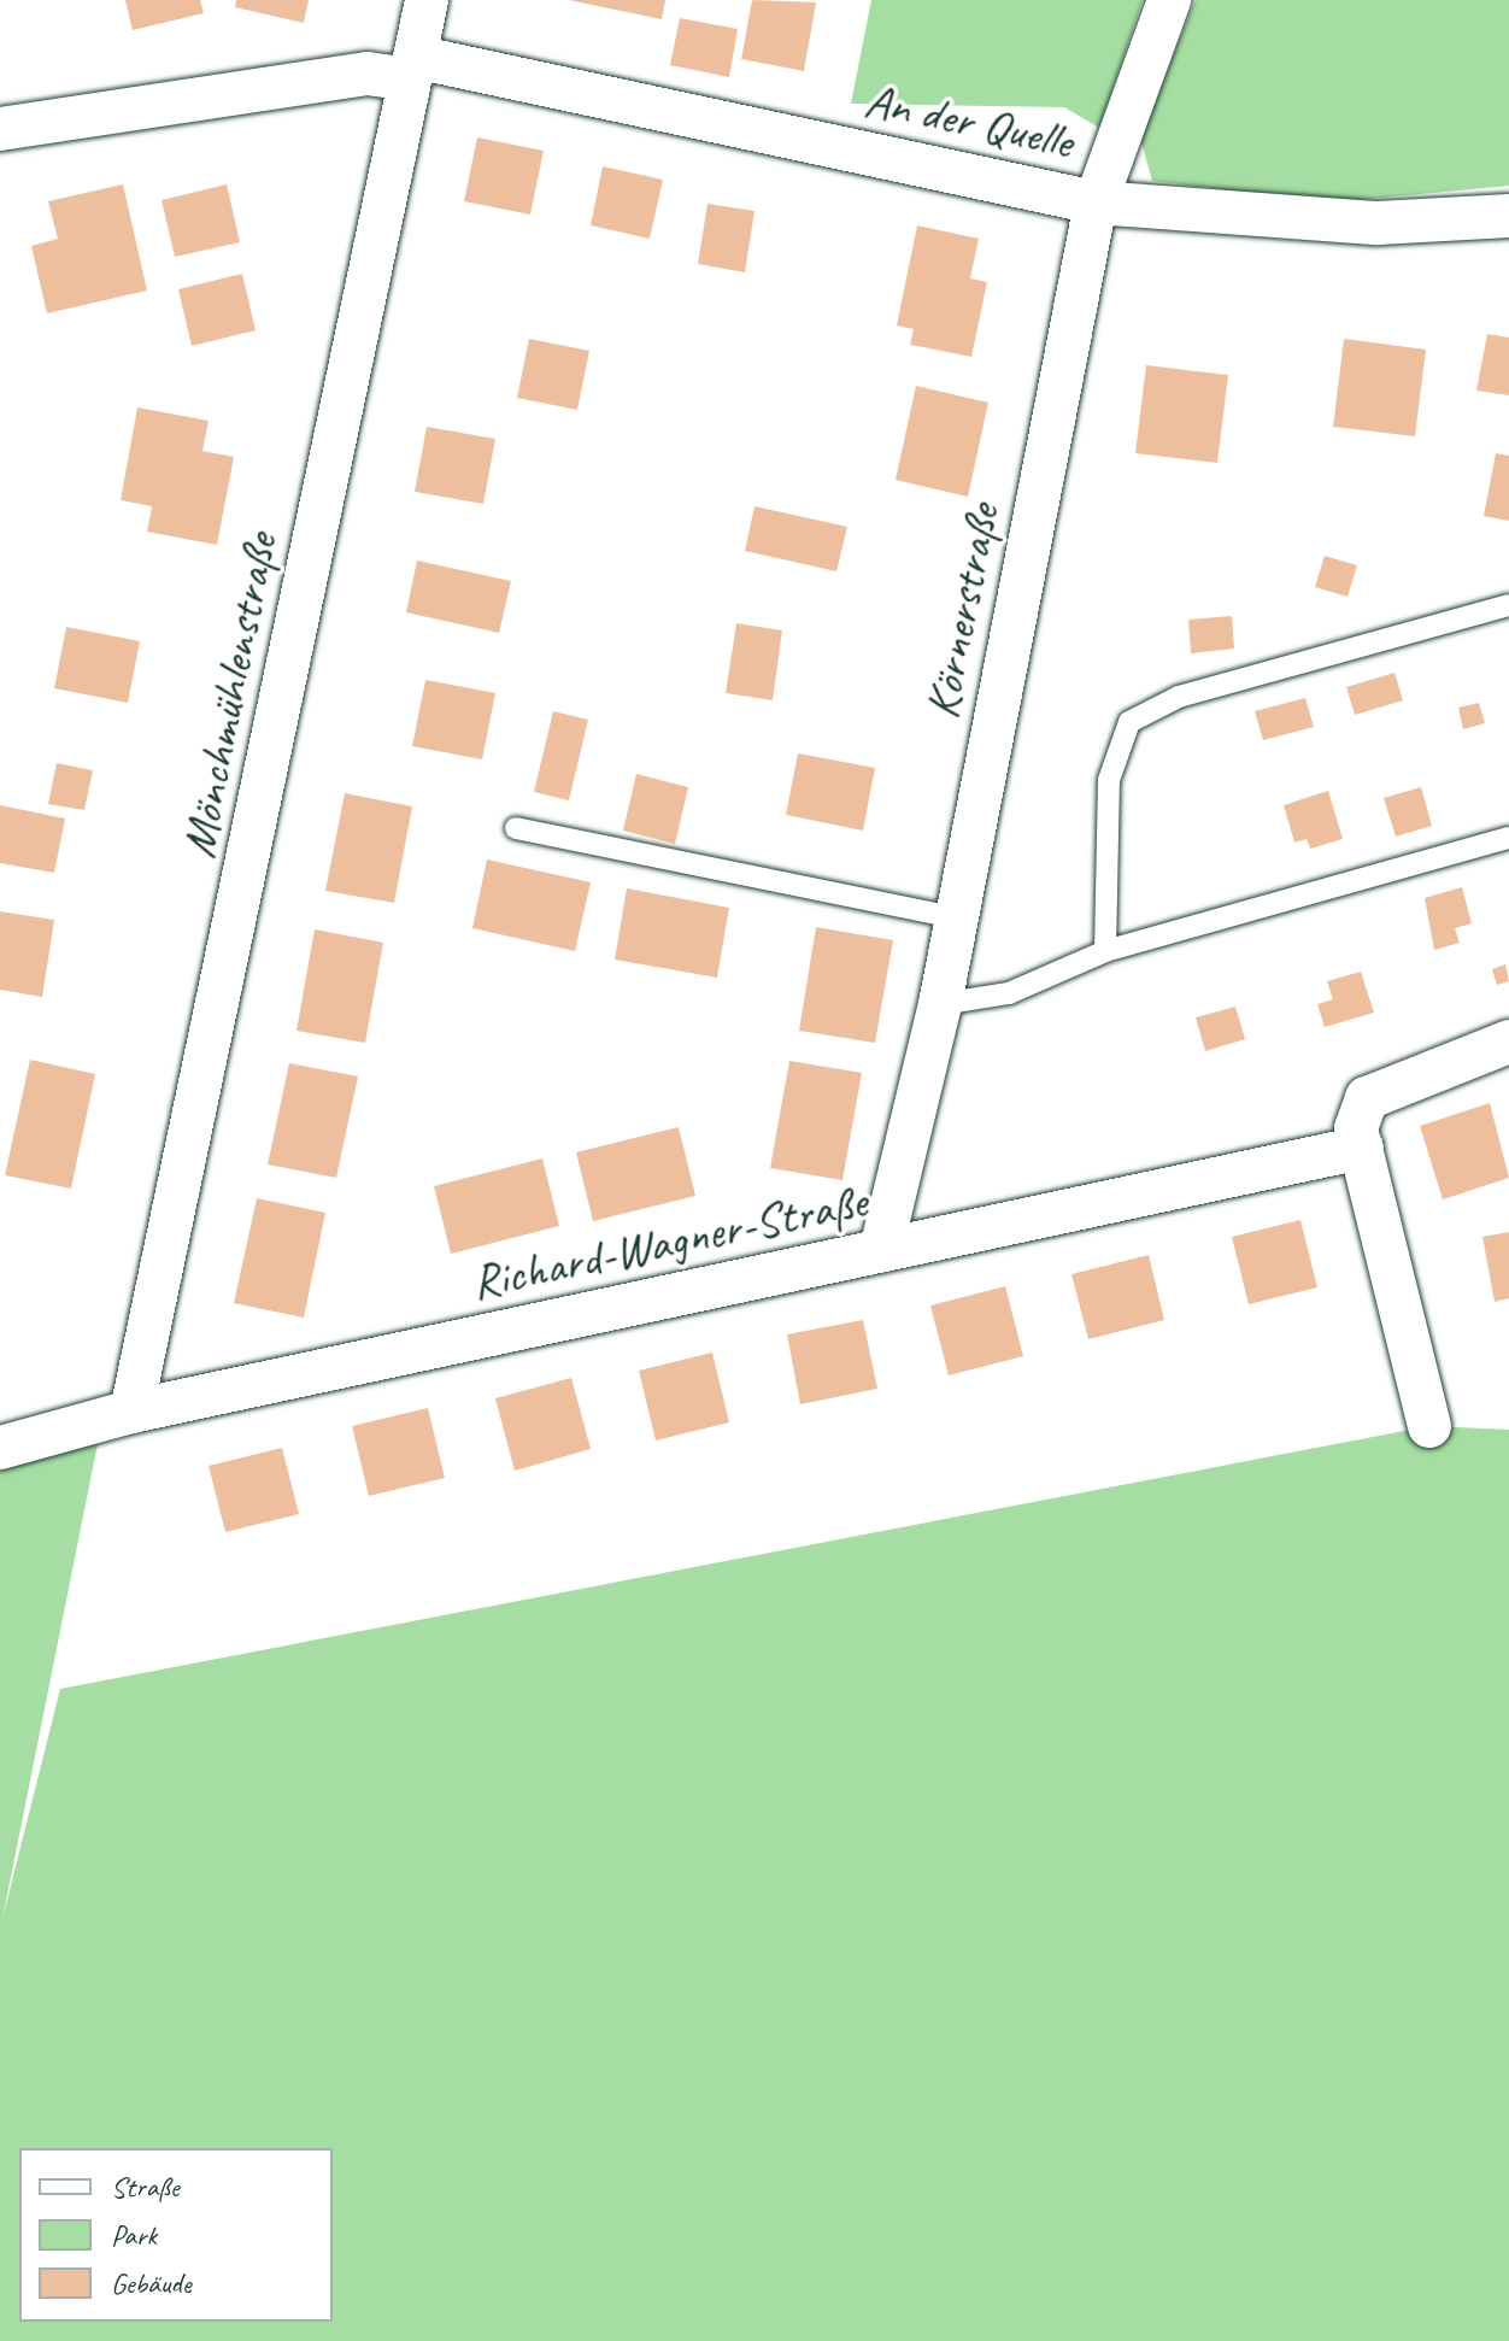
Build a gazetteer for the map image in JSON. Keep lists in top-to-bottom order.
{
  "streets": {
    "street": [
      "An der Quelle",
      "Körnerstraße",
      "Mönchmühlenstraße",
      "Richard-Wagner-Straße"
    ]
  },
  "crossings": [
    ["An der Quelle", "Körnerstraße"],
    ["An der Quelle", "Mönchmühlenstraße"],
    ["Körnerstraße", "Richard-Wagner-Straße"],
    ["Mönchmühlenstraße", "Richard-Wagner-Straße"]
  ],
  "legend": ["Straße", "Park", "Gebäude"]
}
